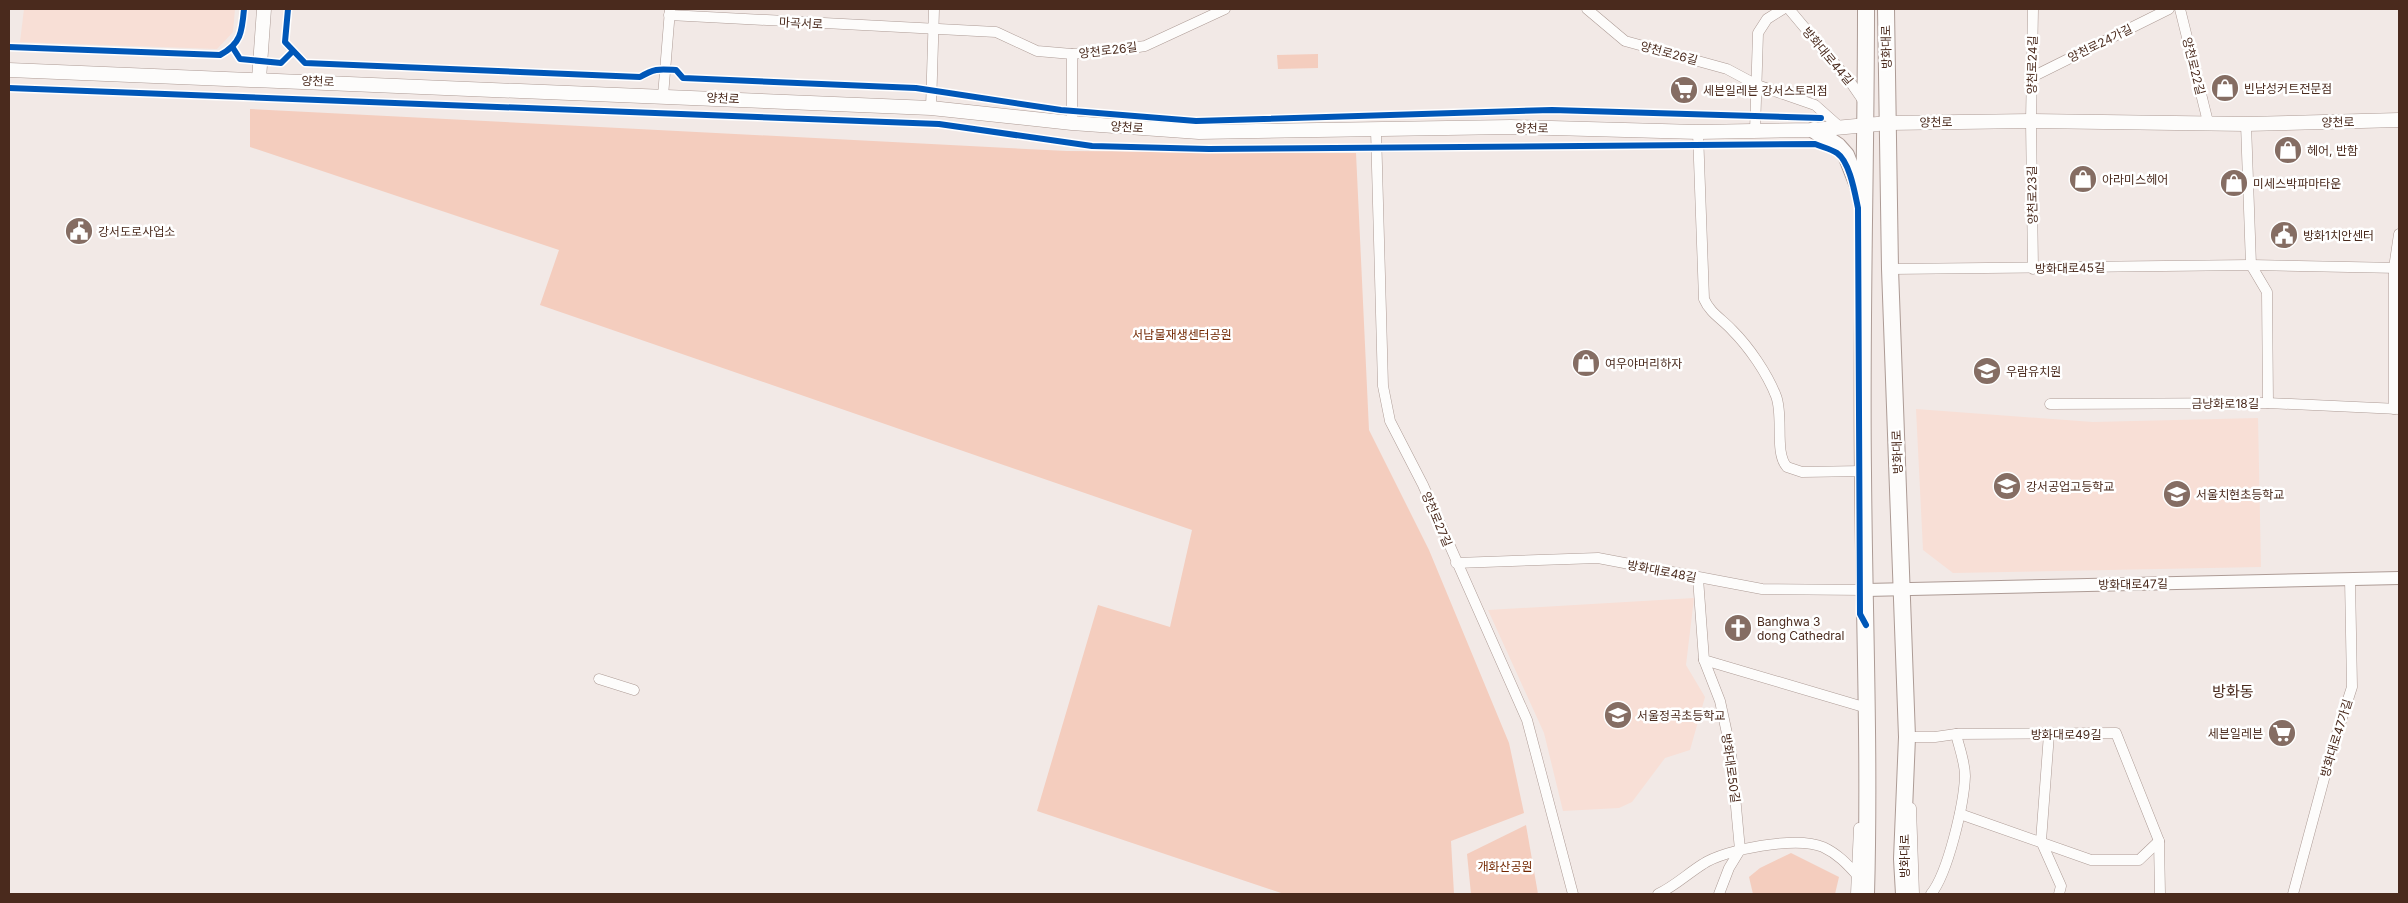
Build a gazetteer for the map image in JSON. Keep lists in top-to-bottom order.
{
  "streets": {
    "main road": ["방화대로", "양천로"],
    "street": [
      "마곡서로",
      "양천로24가길",
      "양천로26길",
      "방화대로44길",
      "양천로24길",
      "양천로22길",
      "양천로23길",
      "방화대로45길",
      "금낭화로18길",
      "양천로27길",
      "방화대로48길",
      "방화대로47길",
      "방화대로49길",
      "방화대로47가길",
      "방화대로50길"
    ]
  },
  "crossings": [
    ["마곡서로", "양천로26길"],
    ["마곡서로", "양천로"],
    ["양천로24가길", "양천로24길"],
    ["방화대로", "방화대로44길"],
    ["방화대로", "양천로"],
    ["방화대로", "방화대로45길"],
    ["방화대로", "방화대로48길"],
    ["방화대로", "방화대로47길"],
    ["방화대로", "방화대로49길"],
    ["양천로26길", "양천로"],
    ["양천로24길", "양천로"],
    ["양천로24길", "양천로23길"],
    ["양천로22길", "양천로"],
    ["양천로", "양천로23길"],
    ["양천로", "양천로27길"],
    ["양천로23길", "방화대로45길"],
    ["양천로27길", "방화대로48길"],
    ["방화대로48길", "방화대로47길"],
    ["방화대로48길", "방화대로50길"],
    ["방화대로47길", "방화대로47가길"]
  ],
  "districts": ["방화동"],
  "parks": ["서남물재생센터공원", "개화산공원"],
  "places": {
    "shop": [
      "빈남성커트전문점",
      "헤어, 반함",
      "아라미스헤어",
      "미세스박파마타운",
      "여우야머리하자"
    ],
    "supermarket": ["세븐일레븐 강서스토리점", "세븐일레븐"],
    "public building": ["강서도로사업소", "방화1치안센터"],
    "school or university": [
      "우람유치원",
      "강서공업고등학교",
      "서울치현초등학교",
      "서울정곡초등학교"
    ],
    "church": ["Banghwa 3 dong Cathedral"]
  }
}
